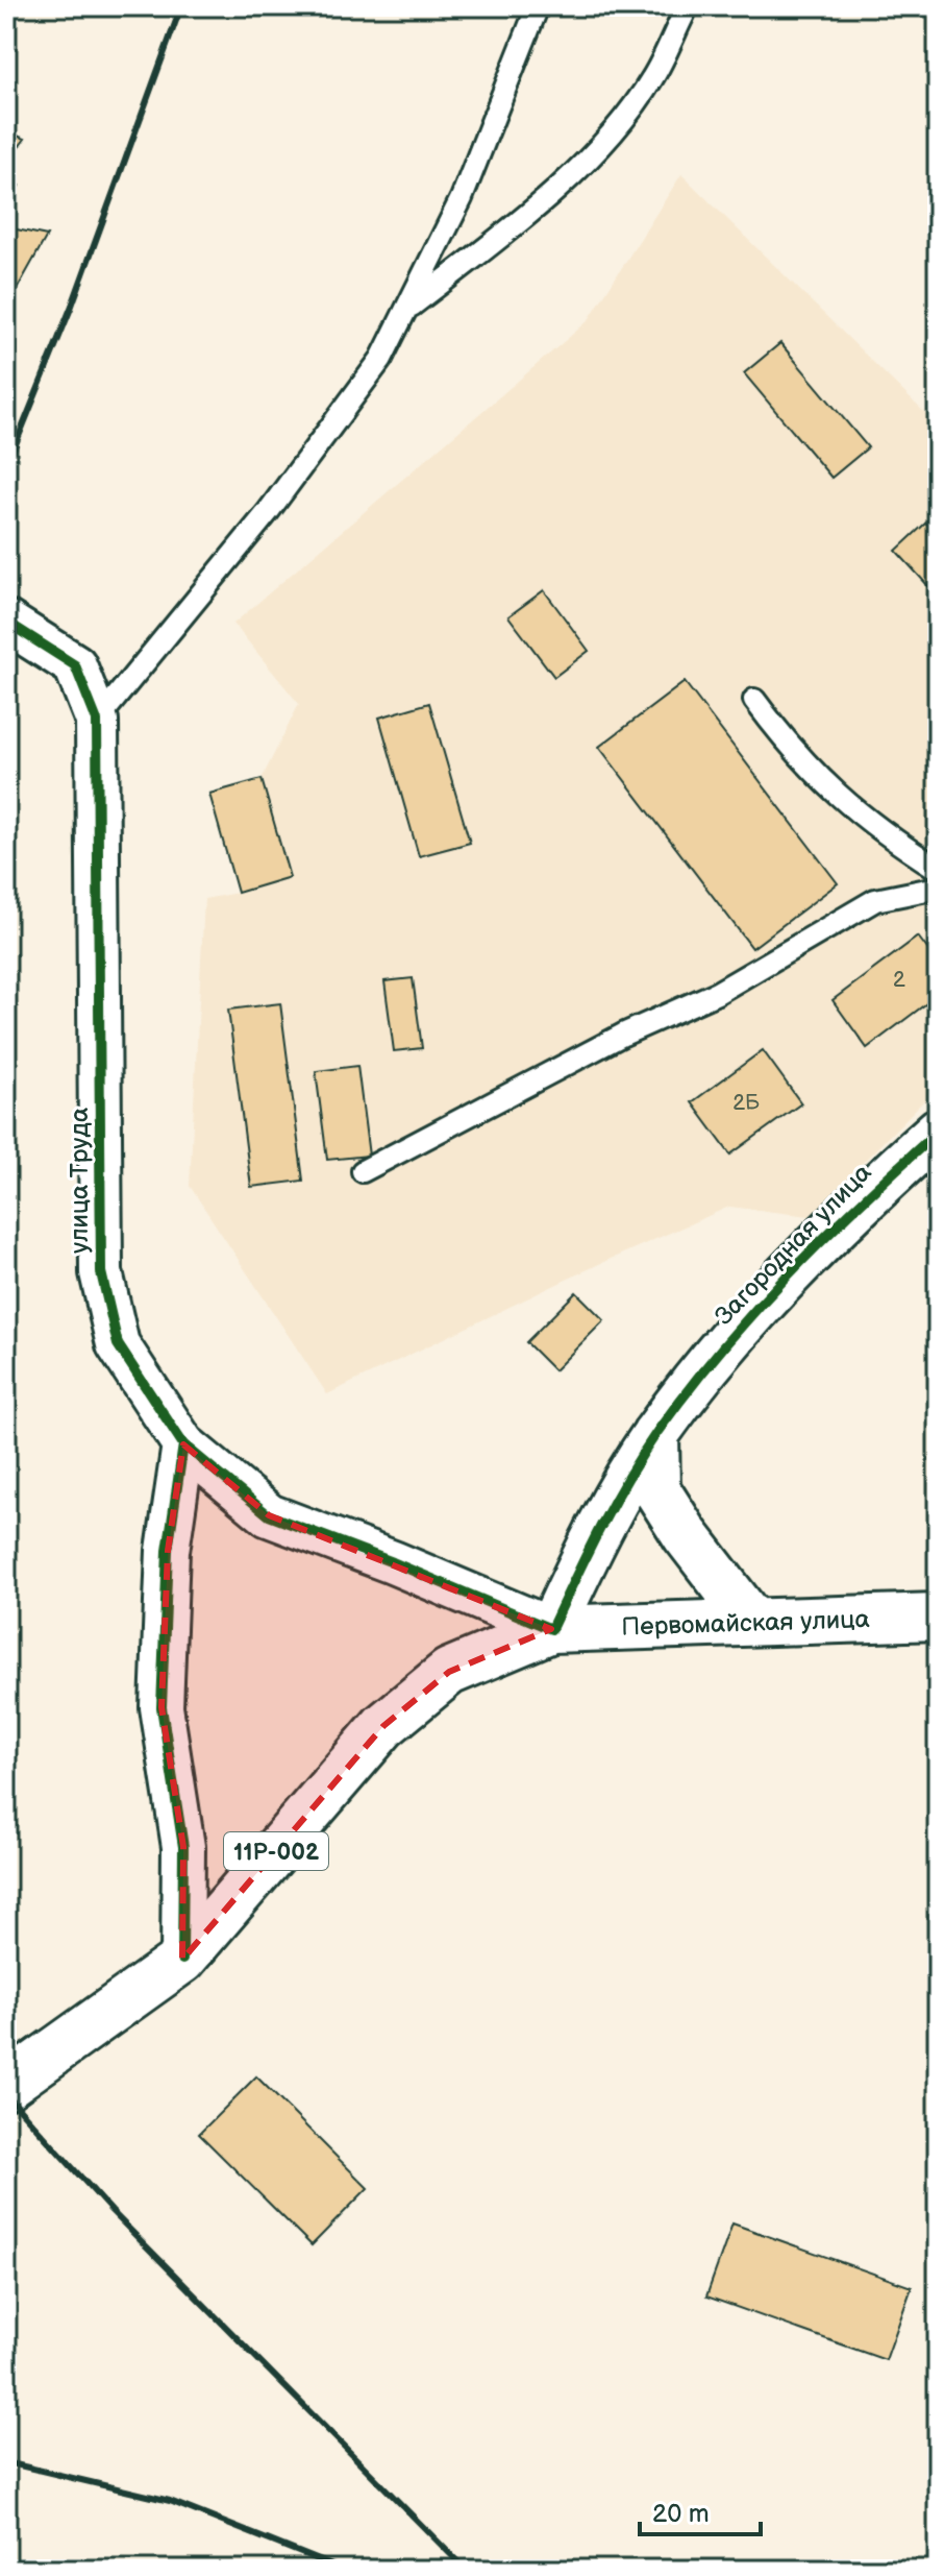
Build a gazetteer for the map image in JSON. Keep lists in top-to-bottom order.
{
  "streets": {
    "main road": ["Загородная улица", "Первомайская улица", "11Р-002"],
    "street": ["улица Труда"]
  },
  "crossings": [
    ["улица Труда", "Загородная улица"],
    ["улица Труда", "Первомайская улица"],
    ["улица Труда", "11Р-002"],
    ["Загородная улица", "Первомайская улица"],
    ["Загородная улица", "11Р-002"],
    ["Первомайская улица", "11Р-002"]
  ],
  "house_numbers": ["2", "2Б"],
  "scale_bar": "20 m"
}
